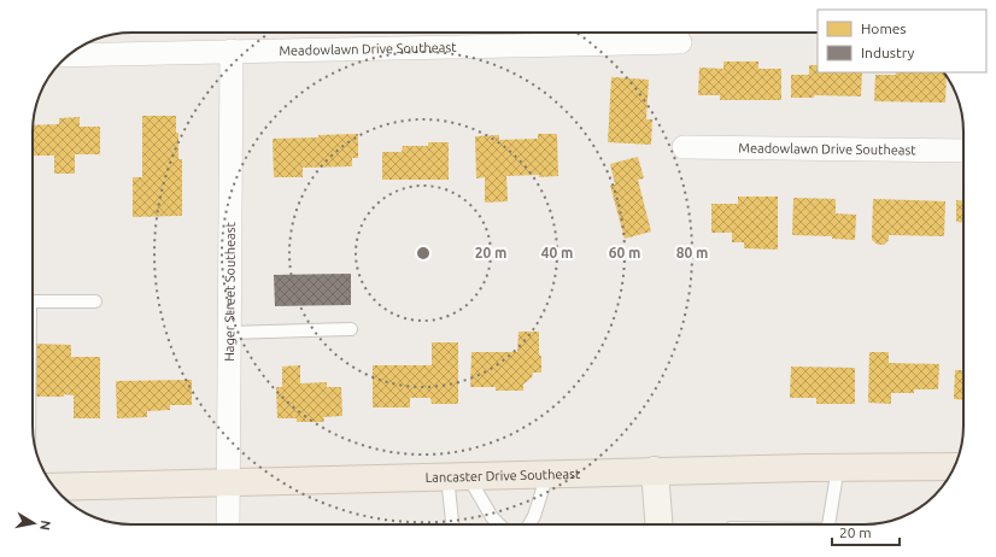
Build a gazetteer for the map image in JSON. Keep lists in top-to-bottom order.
{
  "streets": {
    "main road": ["Lancaster Drive Southeast"],
    "street": ["Meadowlawn Drive Southeast", "Hager Street Southeast"]
  },
  "crossings": [
    ["Meadowlawn Drive Southeast", "Hager Street Southeast"],
    ["Hager Street Southeast", "Lancaster Drive Southeast"]
  ],
  "legend": ["Homes", "Industry"],
  "scale_bar": "20 m",
  "north": "right",
  "rings": [
    "20 m",
    "40 m",
    "60 m",
    "80 m"
  ]
}
